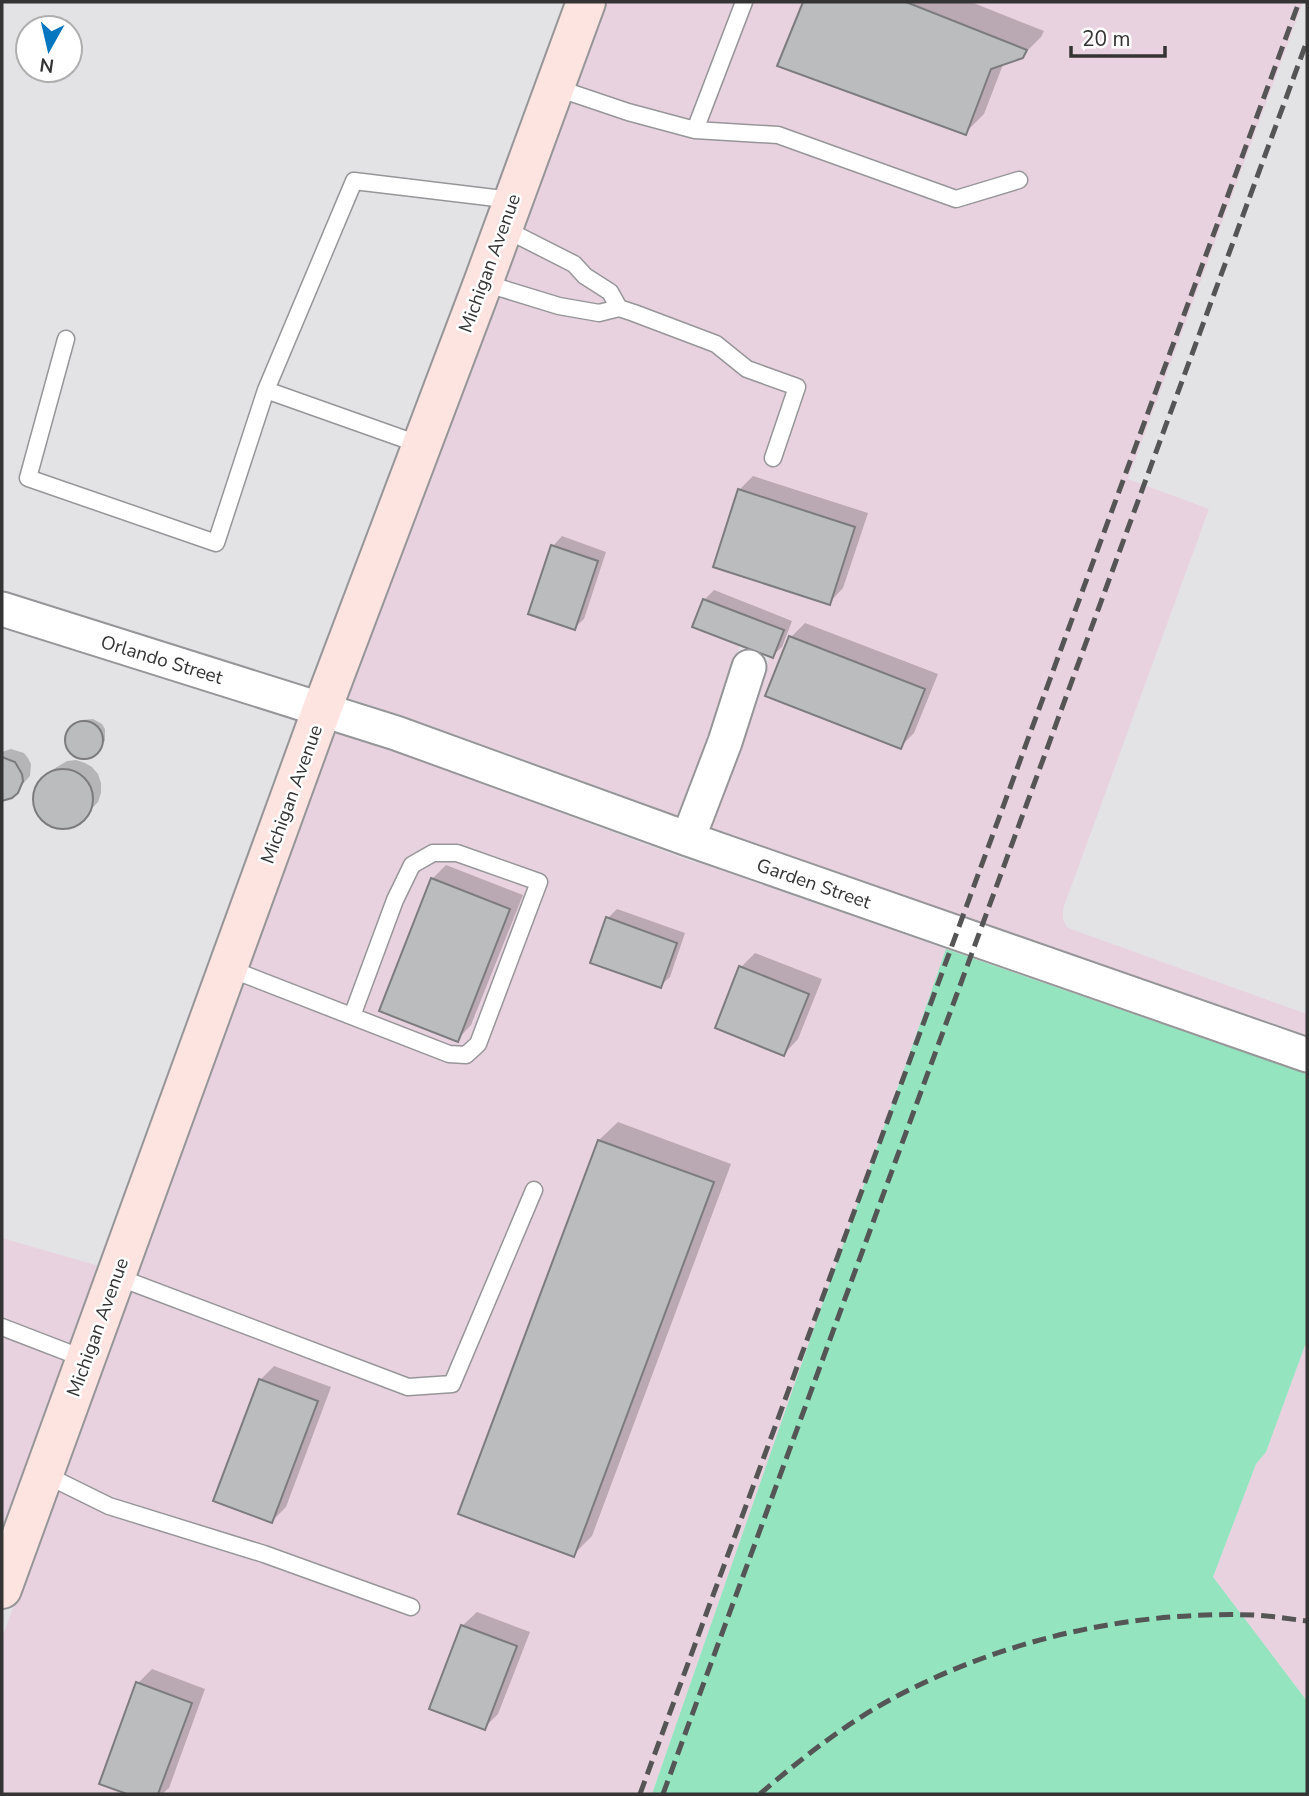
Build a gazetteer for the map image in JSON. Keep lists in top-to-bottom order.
{
  "streets": {
    "main road": ["Michigan Avenue"],
    "street": ["Orlando Street", "Garden Street"]
  },
  "crossings": [
    ["Michigan Avenue", "Orlando Street"],
    ["Michigan Avenue", "Garden Street"],
    ["Orlando Street", "Garden Street"]
  ],
  "scale_bar": "20 m",
  "north": "bottom"
}
